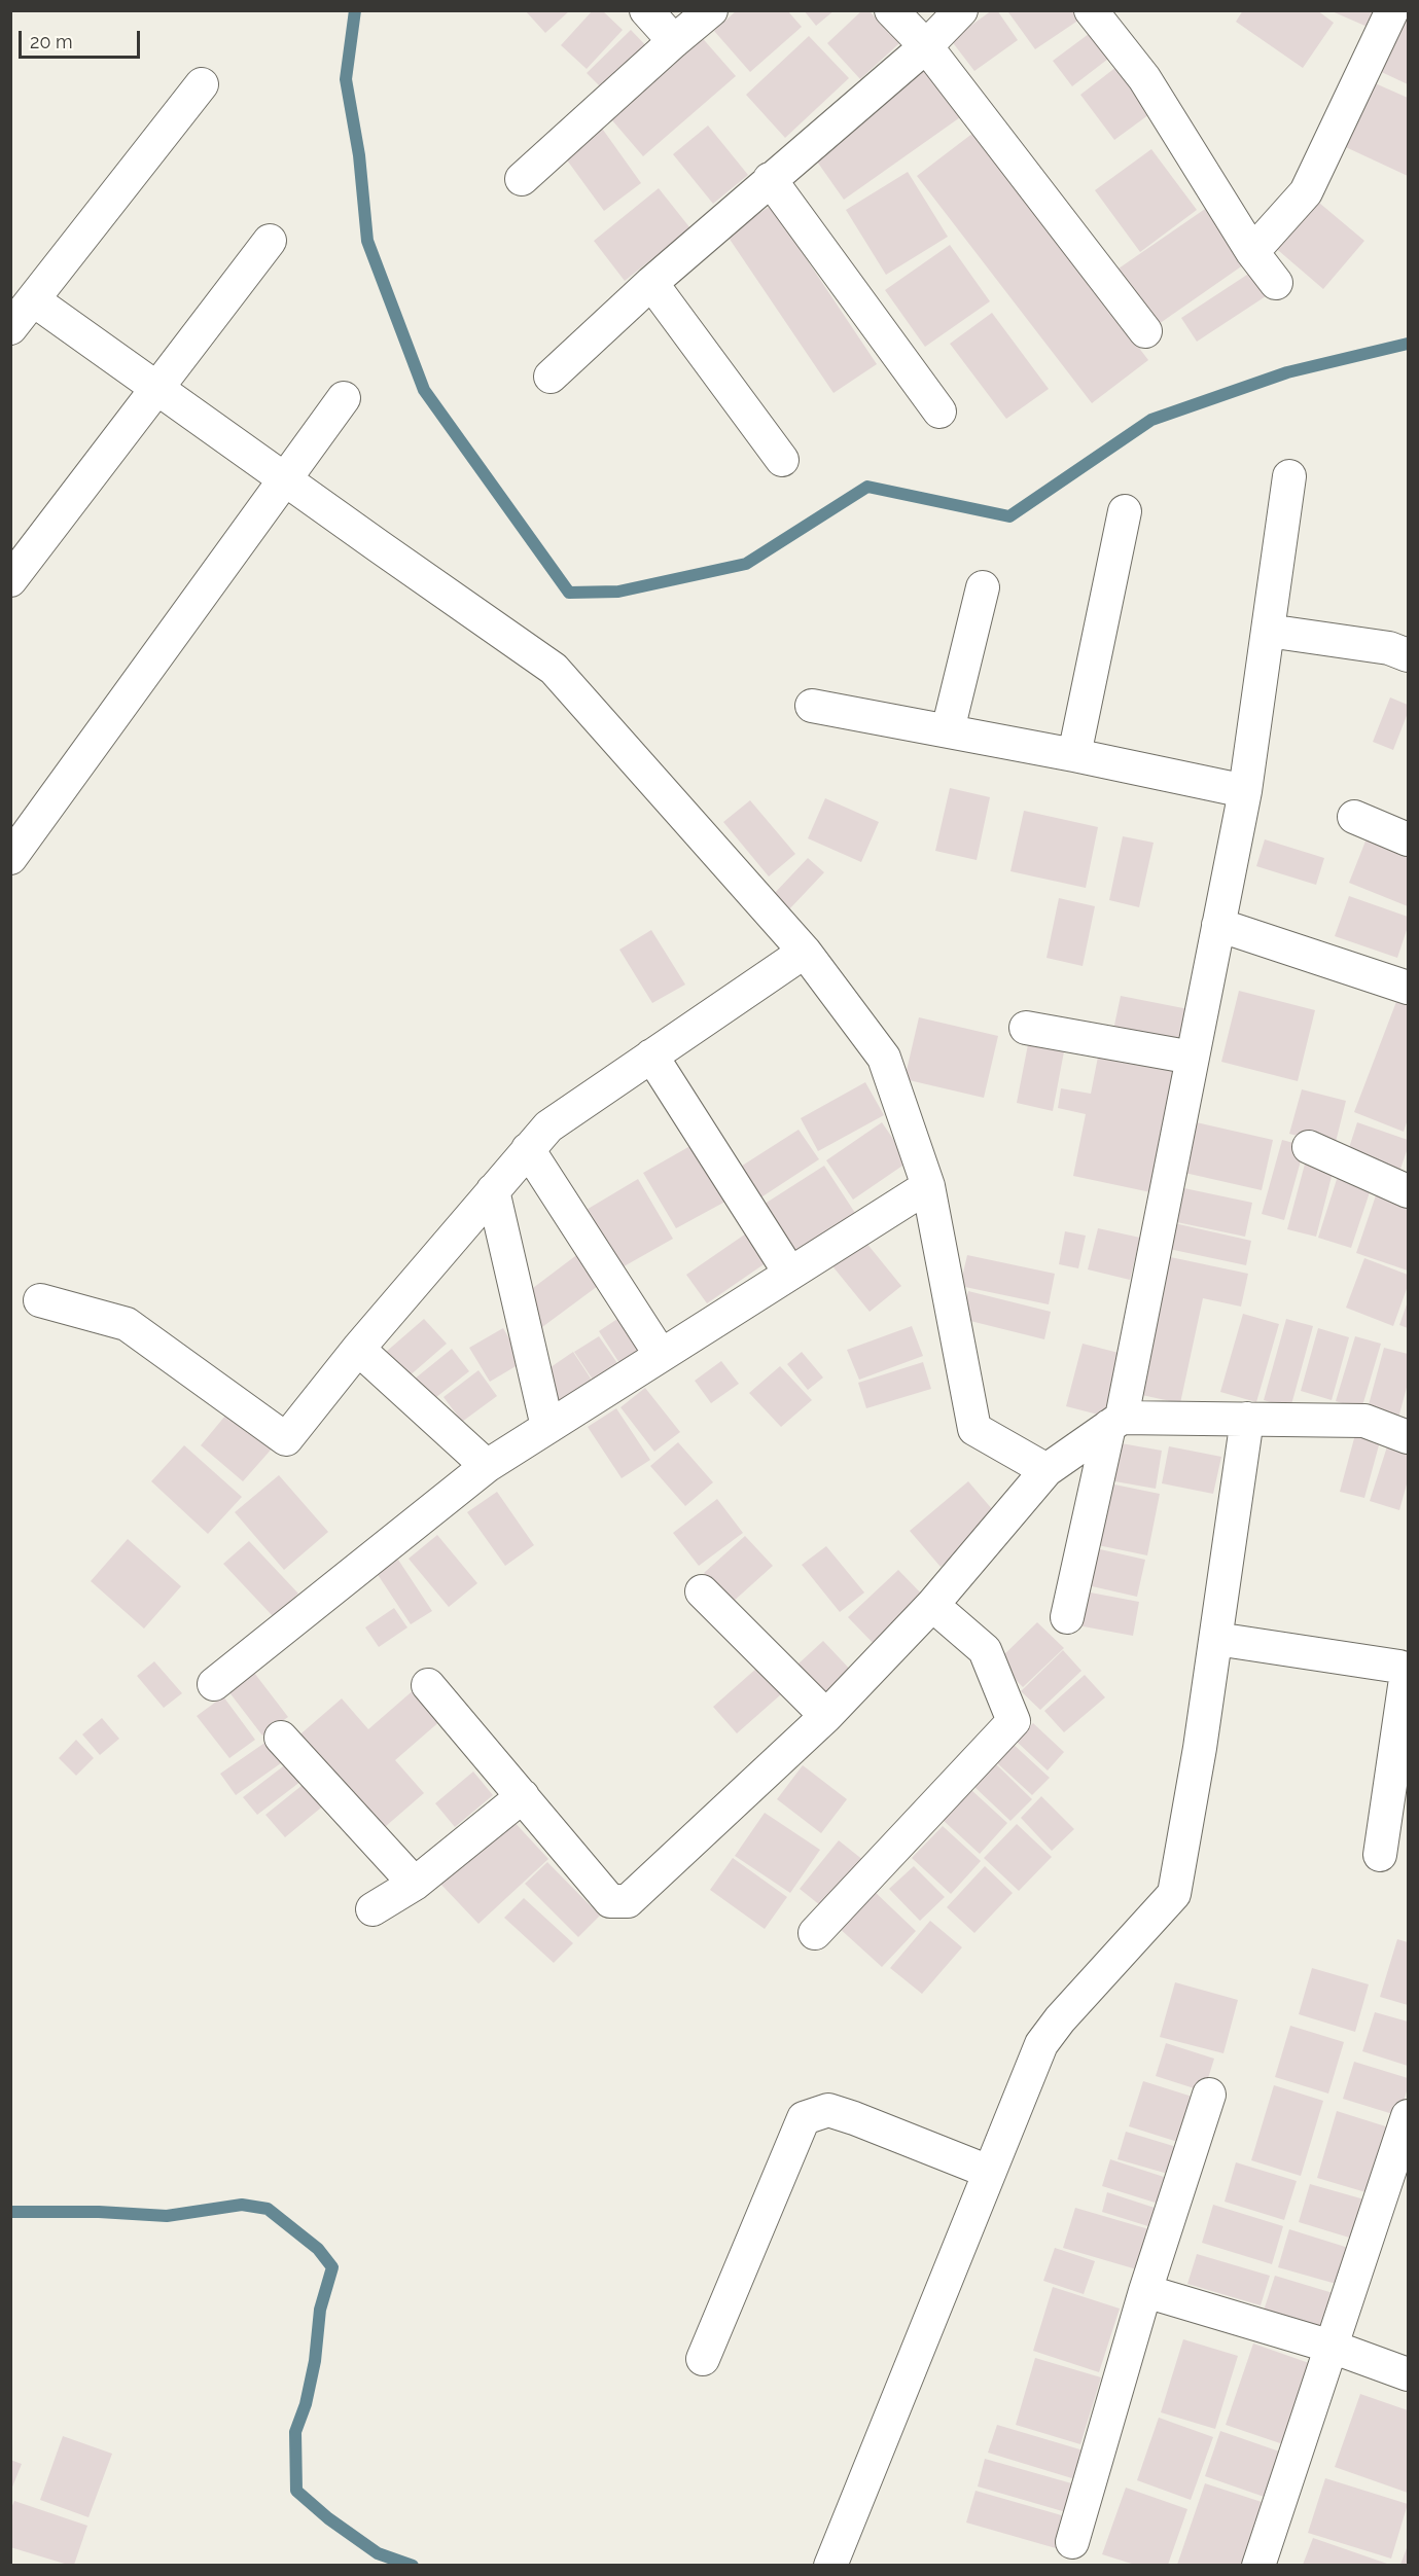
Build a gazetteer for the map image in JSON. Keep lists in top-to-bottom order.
{
  "scale_bar": "20 m"
}
